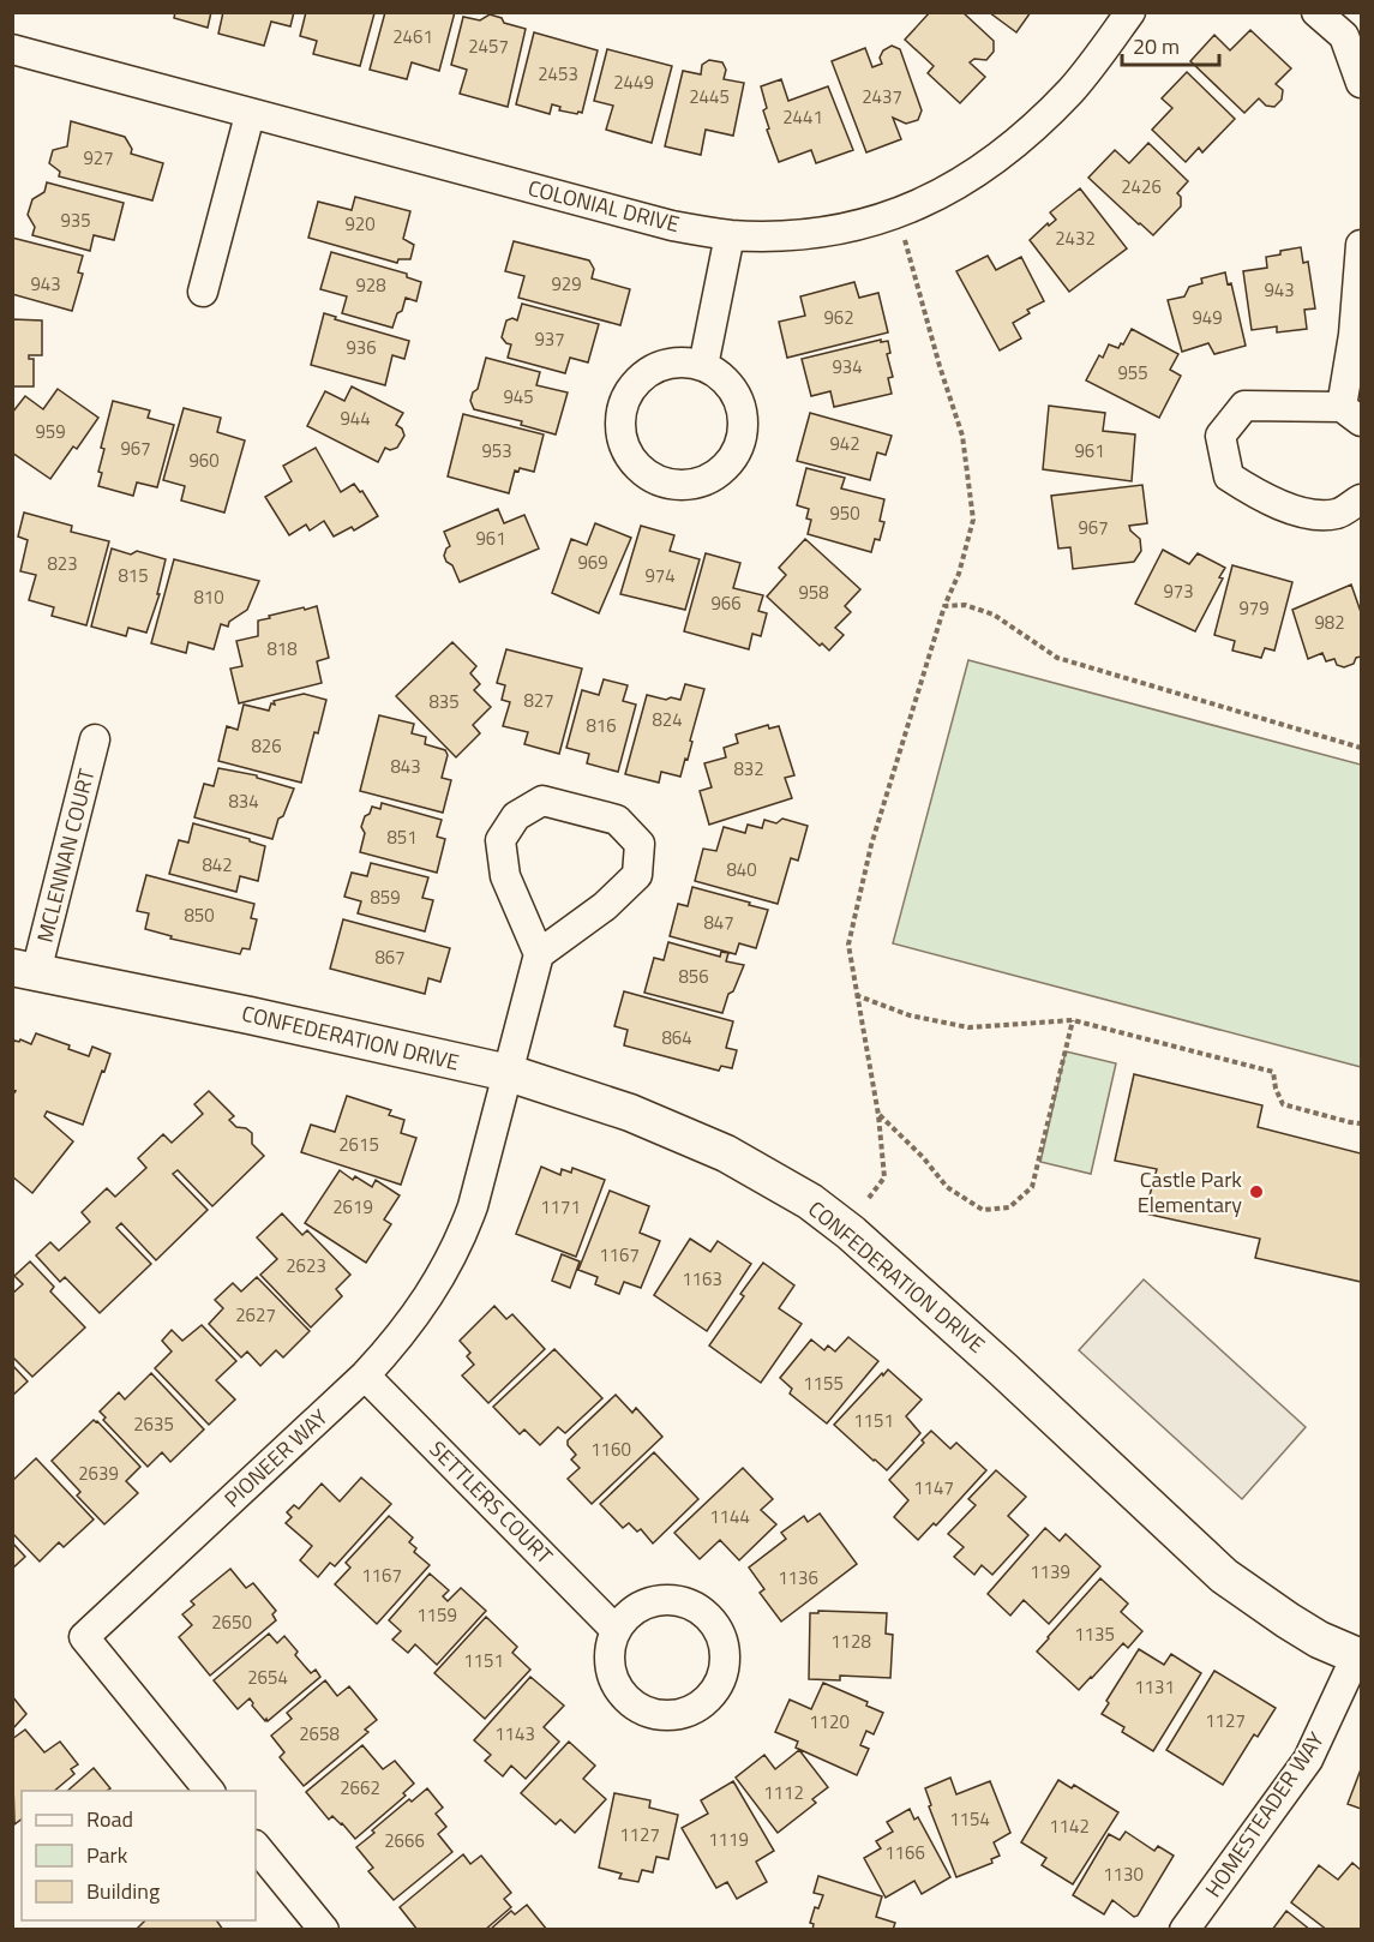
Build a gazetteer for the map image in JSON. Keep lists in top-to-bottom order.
{
  "streets": {
    "street": [
      "COLONIAL DRIVE",
      "MCLENNAN COURT",
      "CONFEDERATION DRIVE",
      "PIONEER WAY",
      "SETTLERS COURT",
      "HOMESTEADER WAY"
    ]
  },
  "crossings": [
    ["MCLENNAN COURT", "CONFEDERATION DRIVE"],
    ["CONFEDERATION DRIVE", "PIONEER WAY"],
    ["CONFEDERATION DRIVE", "HOMESTEADER WAY"],
    ["PIONEER WAY", "SETTLERS COURT"]
  ],
  "places": ["Castle Park Elementary"],
  "house_numbers": [
    "2461",
    "2457",
    "2453",
    "2449",
    "2445",
    "2437",
    "2441",
    "927",
    "2426",
    "935",
    "920",
    "2432",
    "943",
    "929",
    "928",
    "943",
    "962",
    "949",
    "937",
    "936",
    "934",
    "955",
    "945",
    "944",
    "959",
    "942",
    "967",
    "953",
    "961",
    "960",
    "950",
    "967",
    "961",
    "969",
    "823",
    "815",
    "974",
    "973",
    "958",
    "810",
    "966",
    "979",
    "982",
    "818",
    "827",
    "835",
    "824",
    "816",
    "826",
    "843",
    "832",
    "834",
    "851",
    "842",
    "840",
    "859",
    "850",
    "847",
    "867",
    "856",
    "864",
    "2615",
    "2619",
    "1171",
    "1167",
    "2623",
    "1163",
    "2627",
    "1155",
    "1151",
    "2635",
    "1160",
    "2639",
    "1147",
    "1144",
    "1139",
    "1167",
    "1136",
    "1159",
    "2650",
    "1135",
    "1128",
    "1151",
    "2654",
    "1131",
    "1127",
    "1120",
    "2658",
    "1143",
    "2662",
    "1112",
    "1154",
    "1142",
    "1127",
    "1119",
    "2666",
    "1166",
    "1130"
  ],
  "legend": ["Road", "Park", "Building"],
  "scale_bar": "20 m"
}
